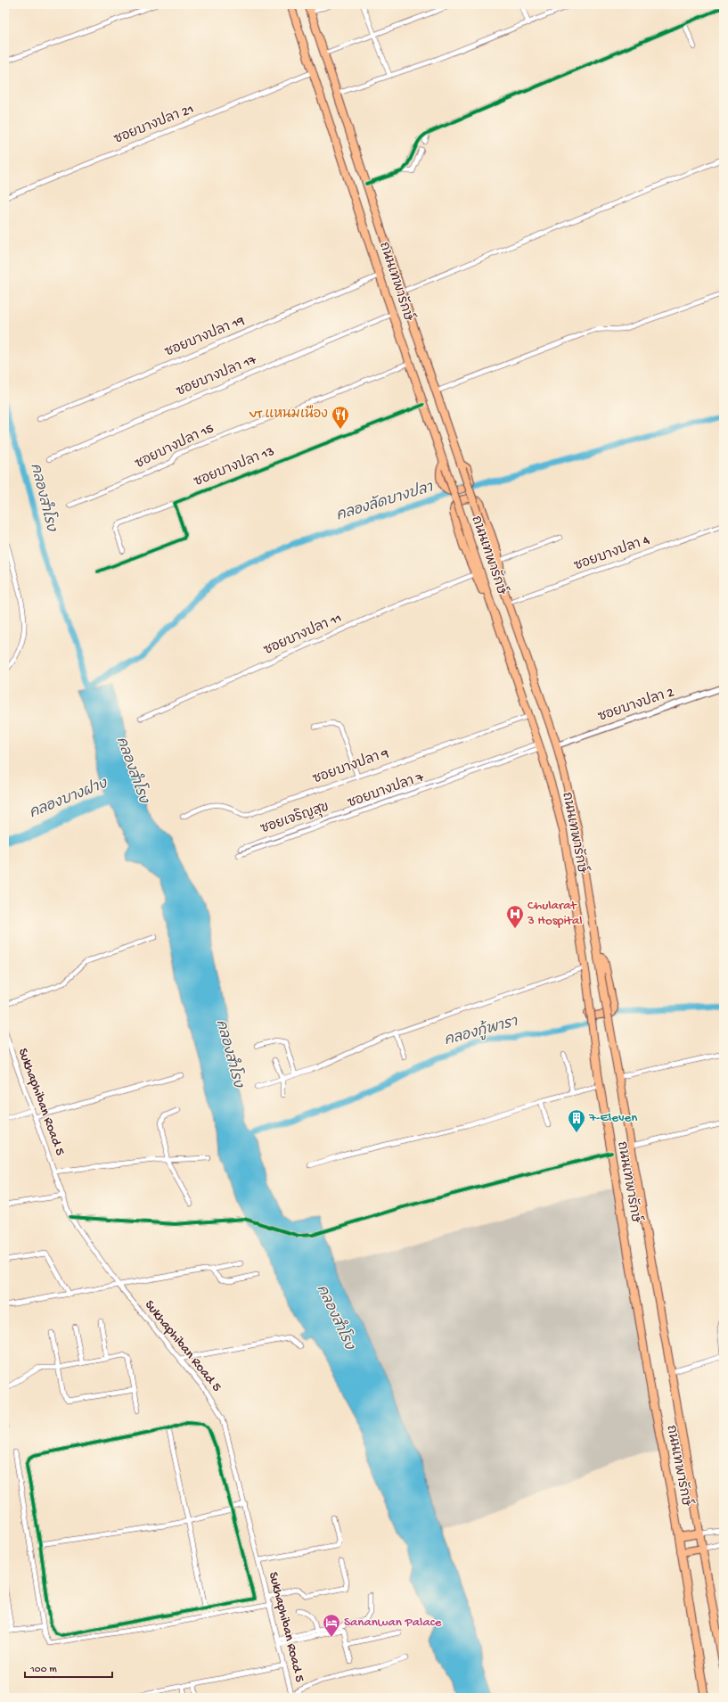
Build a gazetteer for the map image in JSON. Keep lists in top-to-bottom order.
{
  "streets": {
    "main road": ["ถนนเทพารักษ์"],
    "street": [
      "ซอยบางปลา 21",
      "ซอยบางปลา 19",
      "ซอยบางปลา 17",
      "ซอยบางปลา 15",
      "ซอยบางปลา 13",
      "ซอยบางปลา 4",
      "ซอยบางปลา 11",
      "ซอยบางปลา 2",
      "ซอยบางปลา 9",
      "ซอยบางปลา 7",
      "ซอยเจริญสุข",
      "Sukhaphiban Road 5"
    ]
  },
  "crossings": [
    ["ซอยบางปลา 21", "ถนนเทพารักษ์"],
    ["ถนนเทพารักษ์", "ซอยบางปลา 19"],
    ["ถนนเทพารักษ์", "ซอยบางปลา 17"],
    ["ถนนเทพารักษ์", "ซอยบางปลา 15"],
    ["ถนนเทพารักษ์", "ซอยบางปลา 13"],
    ["ถนนเทพารักษ์", "ซอยบางปลา 4"],
    ["ถนนเทพารักษ์", "ซอยบางปลา 2"],
    ["ถนนเทพารักษ์", "ซอยบางปลา 9"],
    ["ถนนเทพารักษ์", "ซอยบางปลา 7"],
    ["ถนนเทพารักษ์", "ซอยเจริญสุข"],
    ["ซอยบางปลา 7", "ซอยเจริญสุข"]
  ],
  "water": [
    "คลองสำโรง",
    "คลองลัดบางปลา",
    "คลองบางฝาง",
    "คลองกู้พารา"
  ],
  "places": {
    "restaurant": ["VT แหนมเนือง"],
    "hospital": ["Chularat 3 Hospital"],
    "building": ["7-Eleven"],
    "hotel": ["Sananwan Palace"]
  },
  "scale_bar": "100 m"
}
